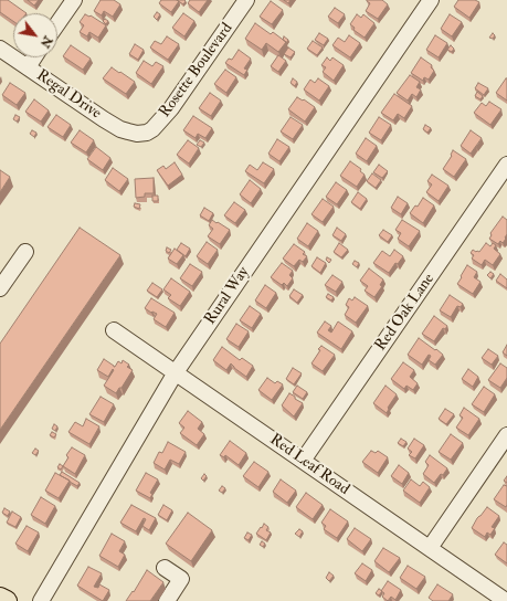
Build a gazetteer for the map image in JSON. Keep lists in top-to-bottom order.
{
  "streets": {
    "street": [
      "Rosette Boulevard",
      "Regal Drive",
      "Rural Way",
      "Red Oak Lane",
      "Red Leaf Road"
    ]
  },
  "crossings": [
    ["Rosette Boulevard", "Regal Drive"],
    ["Rural Way", "Red Leaf Road"],
    ["Red Oak Lane", "Red Leaf Road"]
  ],
  "north": "bottom right"
}
